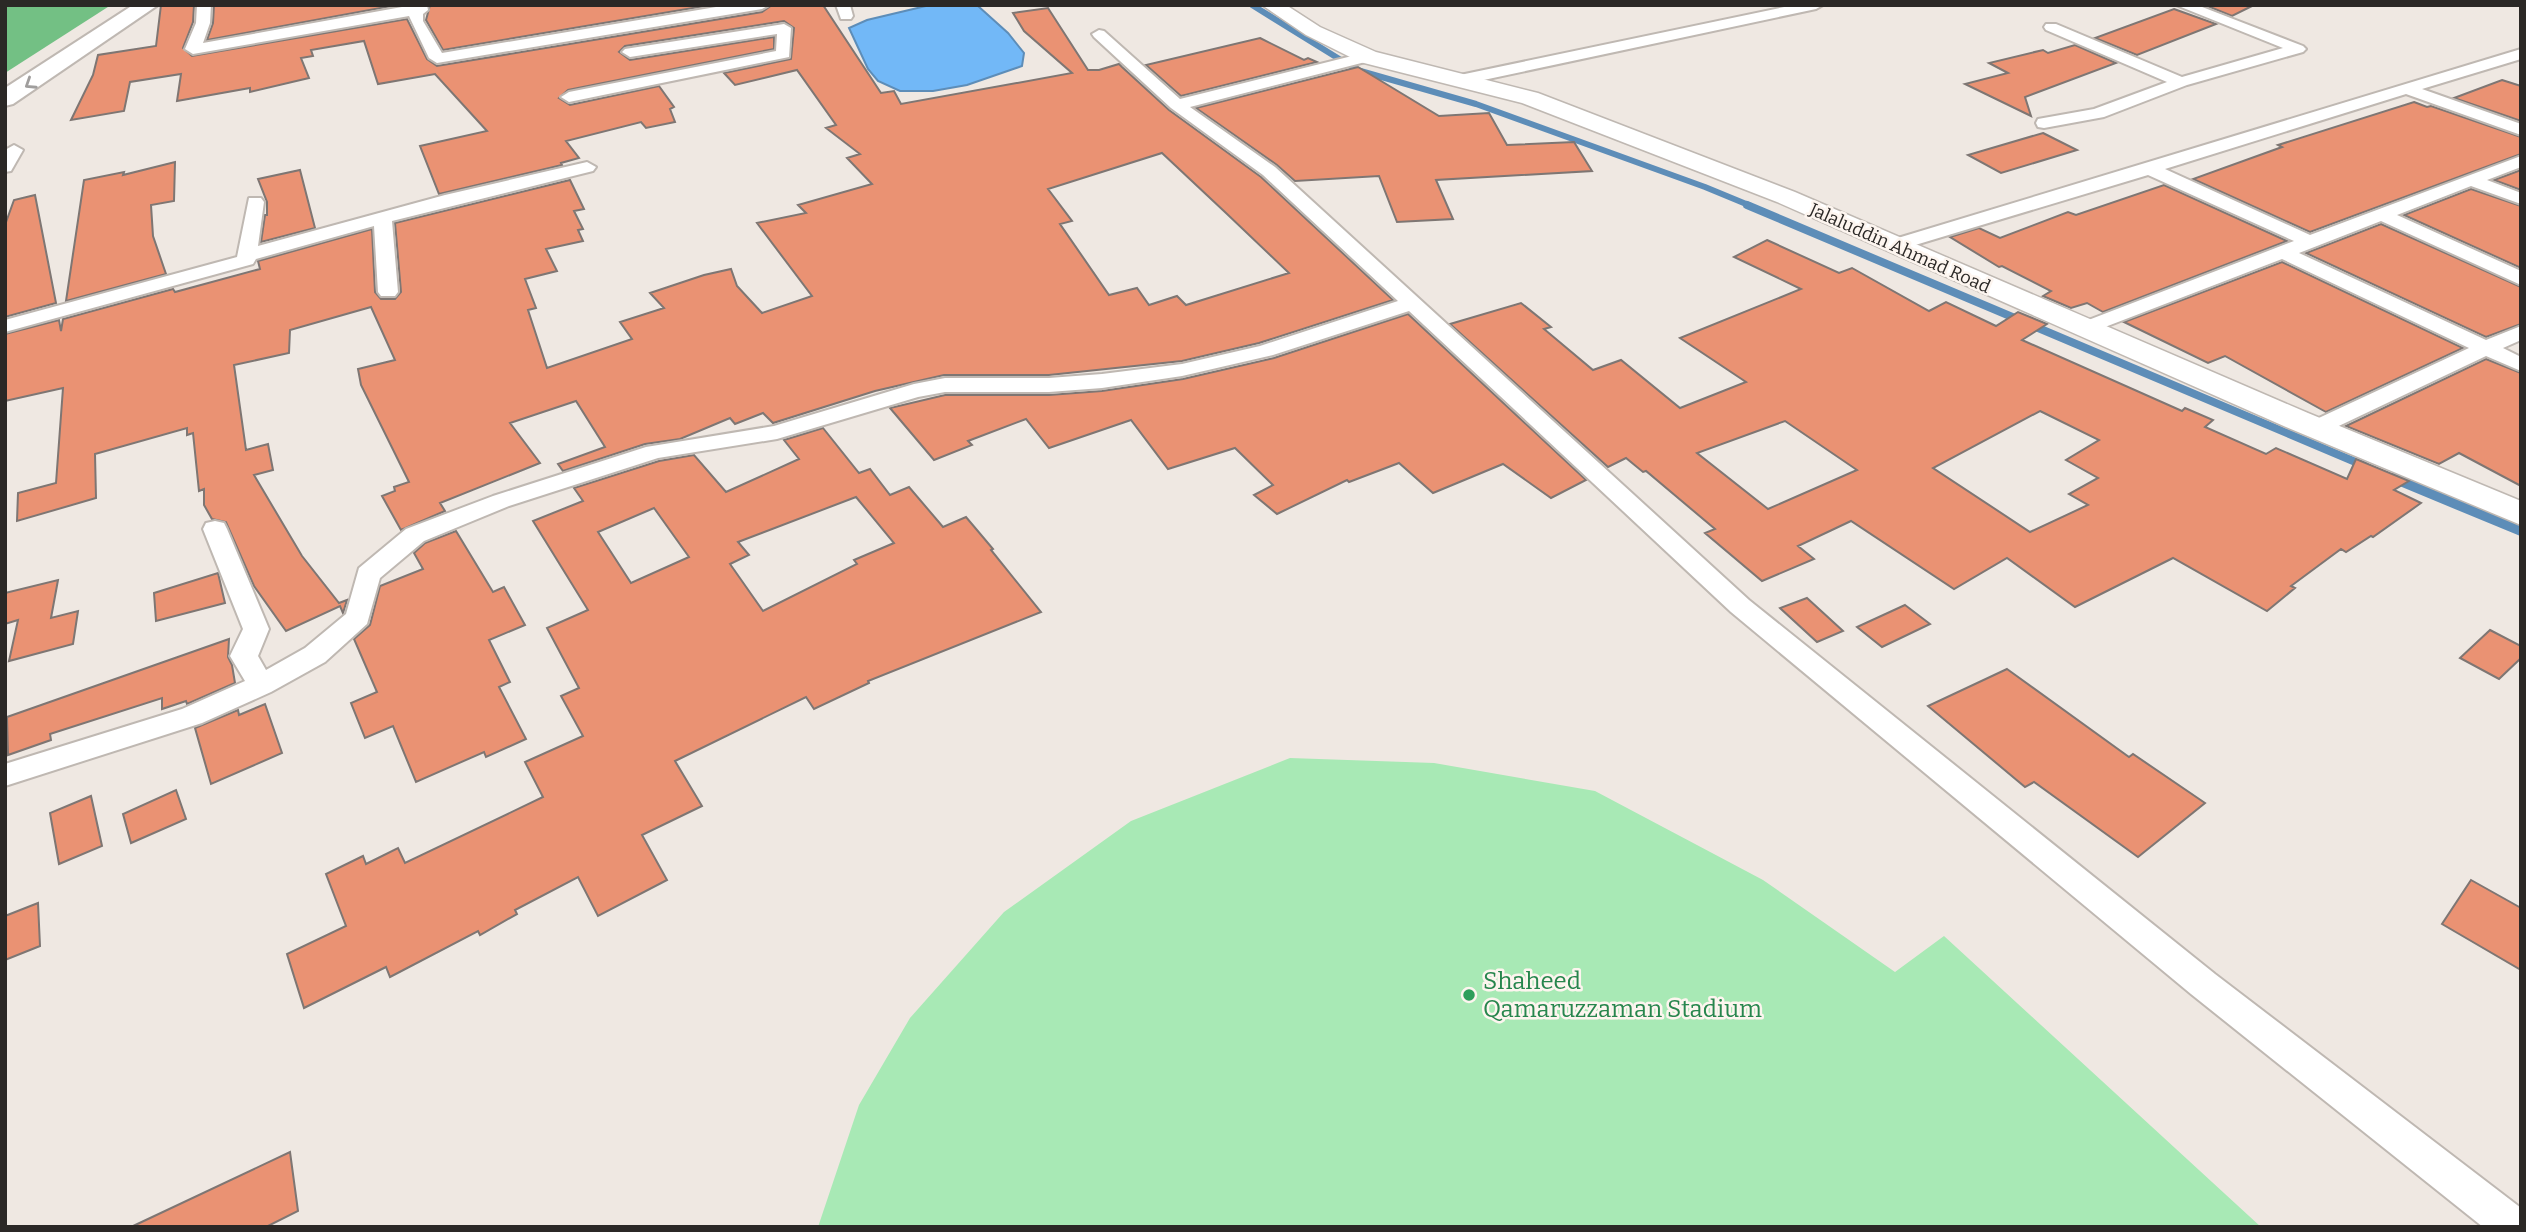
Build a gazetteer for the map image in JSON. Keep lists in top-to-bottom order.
{
  "streets": {
    "street": ["Jalaluddin Ahmad Road"]
  },
  "places": ["Shaheed Qamaruzzaman Stadium"]
}
